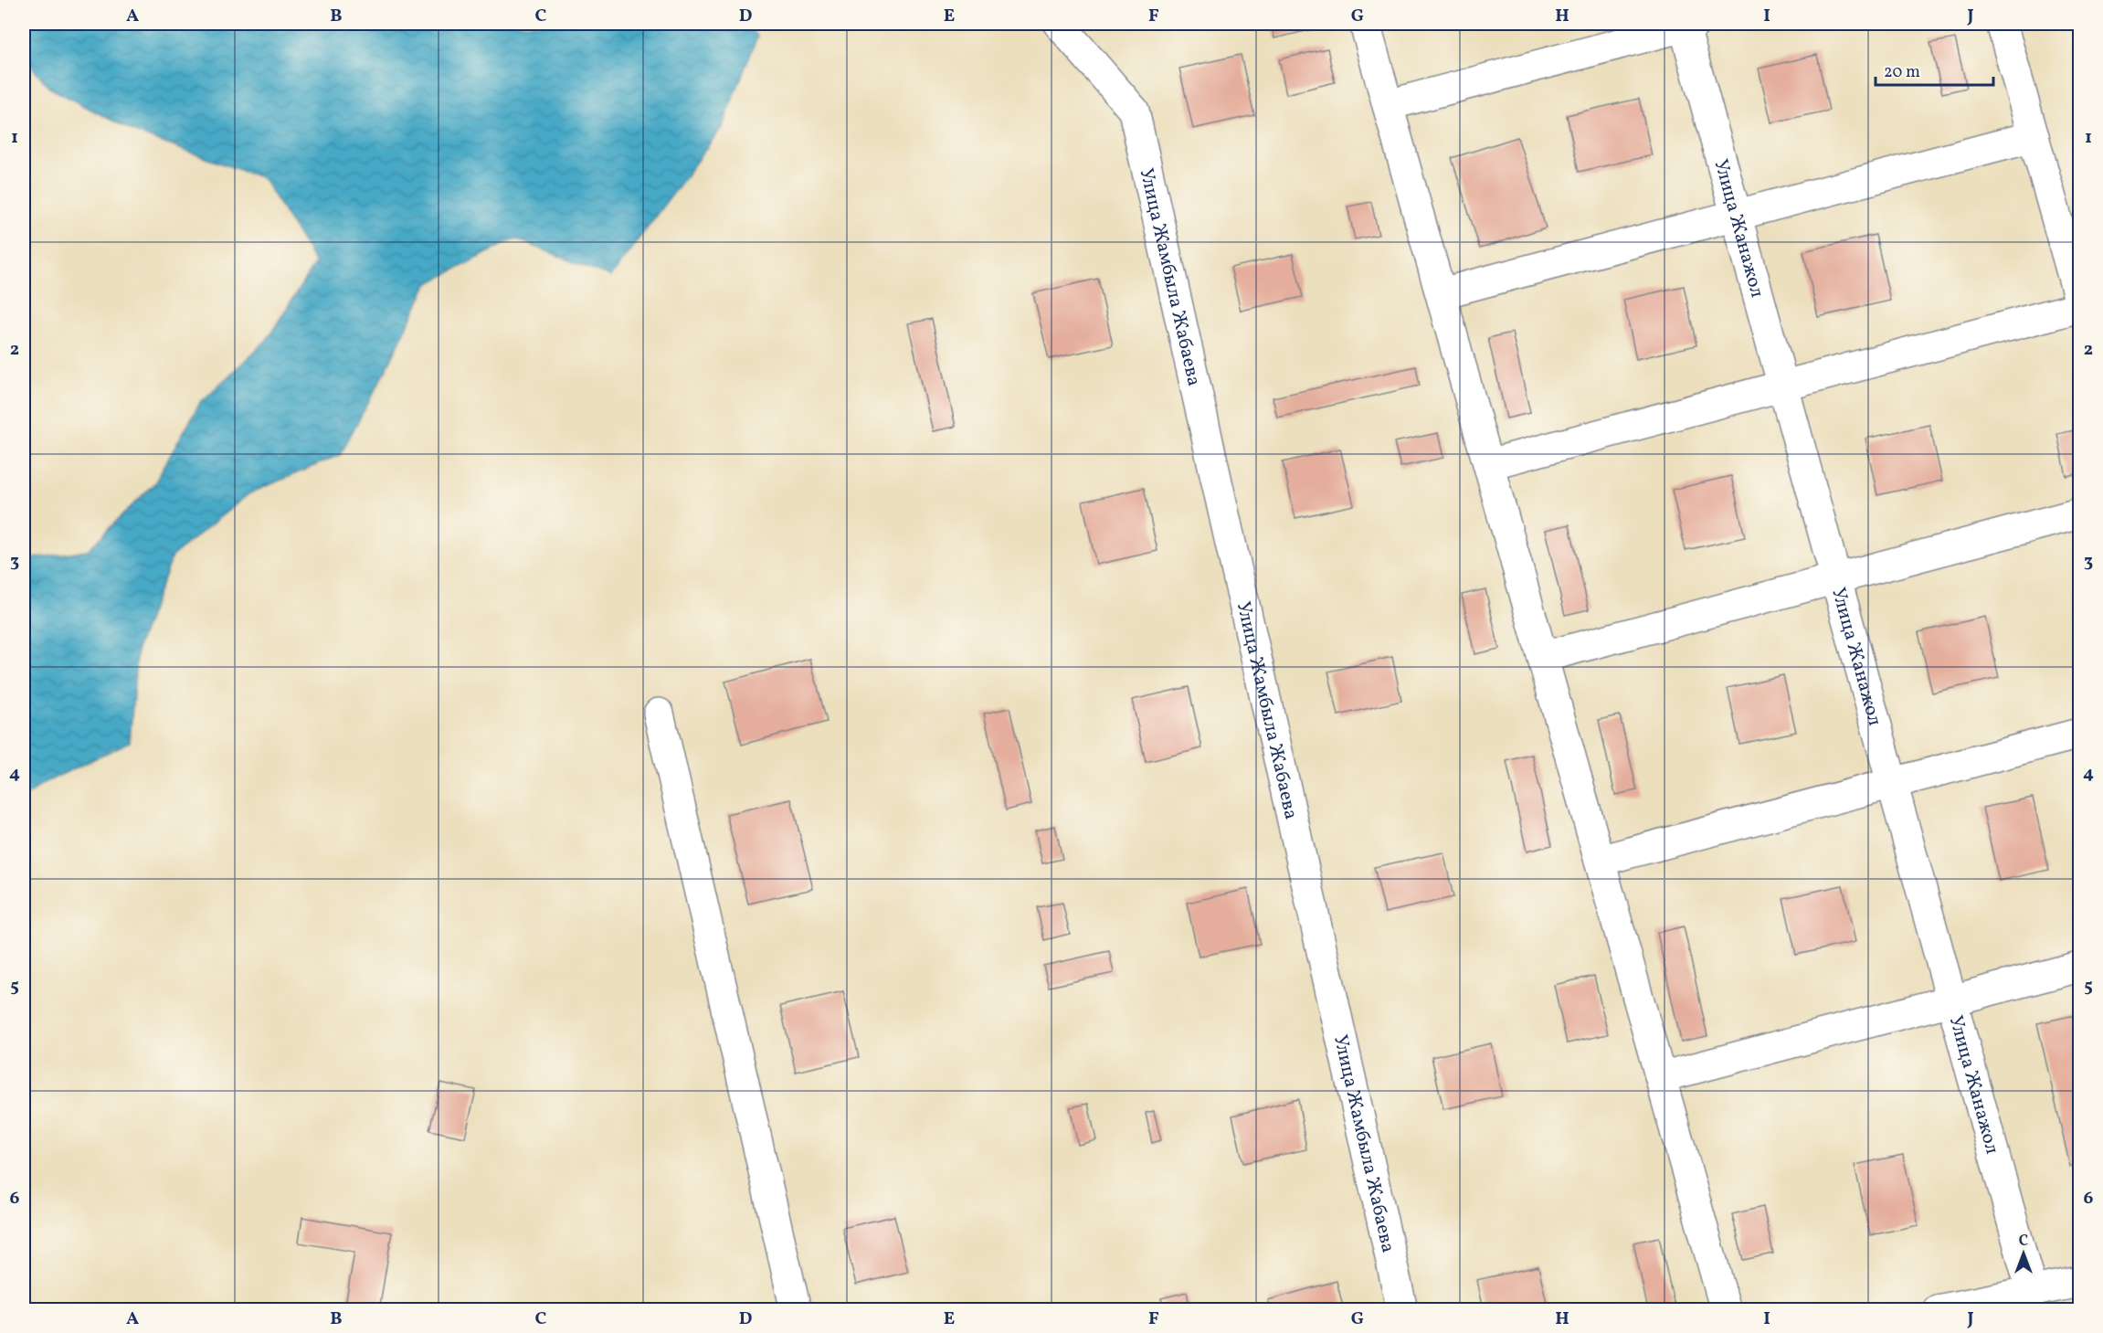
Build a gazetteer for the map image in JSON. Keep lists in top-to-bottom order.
{
  "streets": {
    "street": ["Улица Жанажол", "Улица Жамбыла Жабаева"]
  },
  "scale_bar": "20 m",
  "north": "top",
  "grid": {
    "columns": [
      "A",
      "B",
      "C",
      "D",
      "E",
      "F",
      "G",
      "H",
      "I",
      "J"
    ],
    "rows": [
      "1",
      "2",
      "3",
      "4",
      "5",
      "6"
    ]
  }
}
